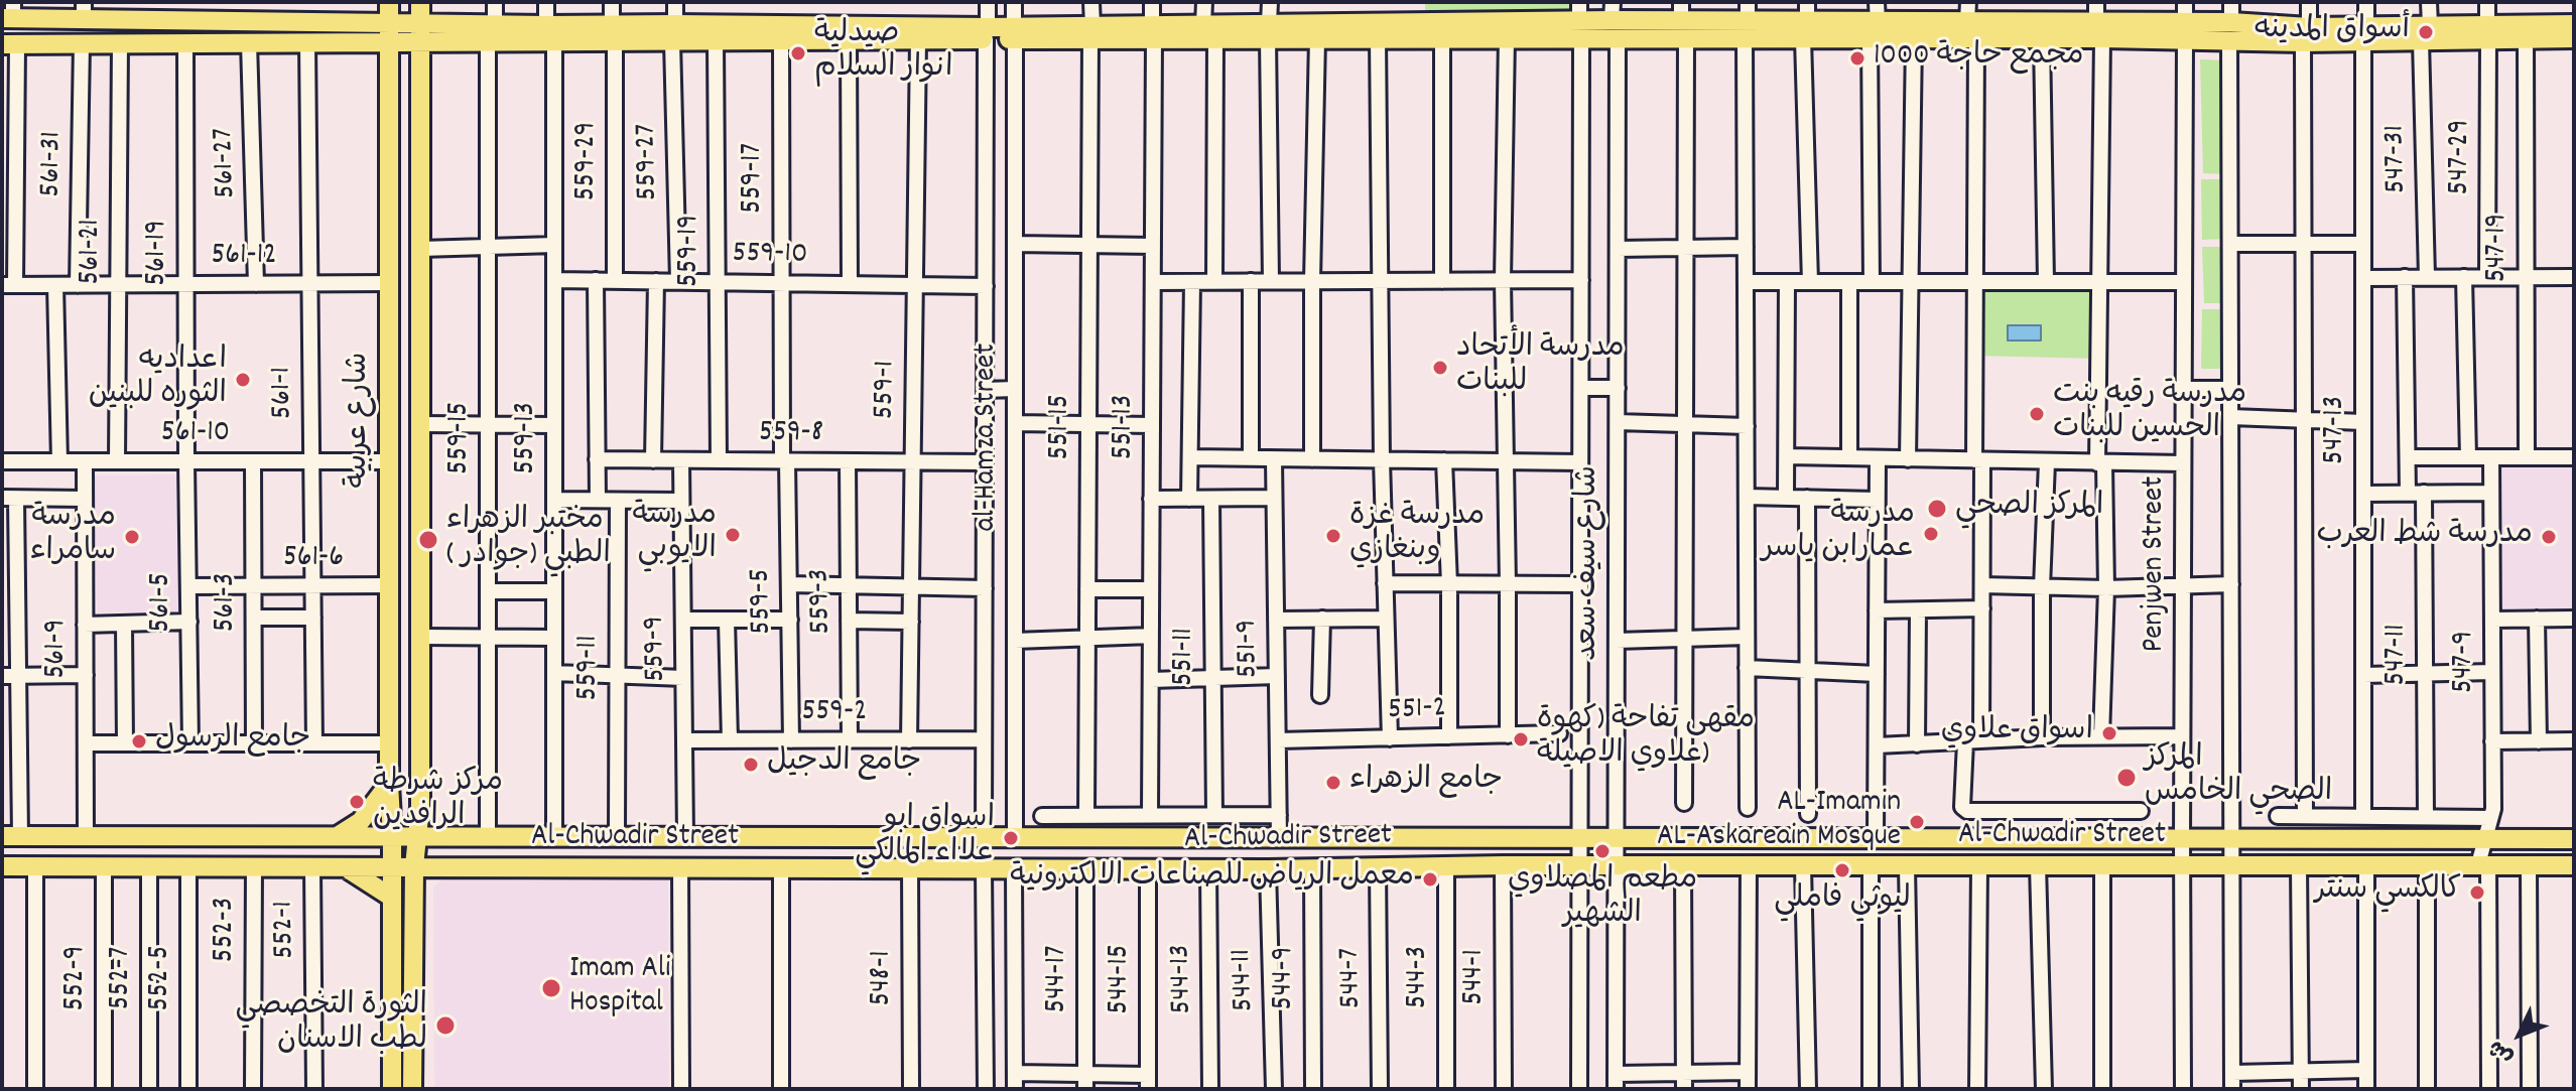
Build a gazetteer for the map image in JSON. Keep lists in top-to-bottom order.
{
  "streets": {
    "main road": ["شارع عربية", "Al-Chwadir Street"],
    "street": [
      "547-29",
      "547-31",
      "559-29",
      "559-27",
      "561-27",
      "561-31",
      "559-17",
      "547-19",
      "559-19",
      "561-21",
      "561-19",
      "559-10",
      "561-12",
      "559-1",
      "561-1",
      "551-15",
      "551-13",
      "547-13",
      "561-10",
      "559-8",
      "al-Hamza Street",
      "559-15",
      "559-13",
      "561-6",
      "شارع سيف سعد",
      "Penjwen Street",
      "559-5",
      "559-3",
      "561-5",
      "561-3",
      "561-9",
      "559-9",
      "551-9",
      "547-11",
      "551-11",
      "547-9",
      "559-11",
      "551-2",
      "559-2",
      "552-3",
      "552-1",
      "544-3",
      "544-1",
      "552-9",
      "552-7",
      "552-5",
      "548-1",
      "544-9",
      "544-7",
      "544-17",
      "544-15",
      "544-13",
      "544-11"
    ]
  },
  "crossings": [
    ["559-29", "559-10"],
    ["559-27", "559-10"],
    ["561-27", "561-12"],
    ["561-31", "561-12"],
    ["559-17", "559-10"],
    ["559-17", "559-8"],
    ["559-17", "559-5"],
    ["559-19", "559-10"],
    ["559-19", "559-8"],
    ["561-21", "561-12"],
    ["561-21", "561-10"],
    ["561-19", "561-12"],
    ["561-19", "561-10"],
    ["561-19", "561-5"],
    ["559-10", "559-1"],
    ["559-10", "al-Hamza Street"],
    ["559-10", "559-13"],
    ["561-12", "561-1"],
    ["561-12", "شارع عربية"],
    ["559-1", "559-8"],
    ["559-1", "559-2"],
    ["561-1", "561-10"],
    ["561-1", "561-6"],
    ["شارع عربية", "561-10"],
    ["شارع عربية", "561-6"],
    ["شارع عربية", "Al-Chwadir Street"],
    ["561-10", "561-5"],
    ["561-10", "561-3"],
    ["561-10", "561-9"],
    ["559-8", "al-Hamza Street"],
    ["559-8", "559-5"],
    ["559-8", "559-3"],
    ["559-8", "559-9"],
    ["al-Hamza Street", "559-2"],
    ["al-Hamza Street", "Al-Chwadir Street"],
    ["559-15", "Al-Chwadir Street"],
    ["559-13", "Al-Chwadir Street"],
    ["561-6", "561-5"],
    ["561-6", "561-3"],
    ["شارع سيف سعد", "Al-Chwadir Street"],
    ["Penjwen Street", "Al-Chwadir Street"],
    ["559-5", "559-2"],
    ["559-3", "559-2"],
    ["561-9", "Al-Chwadir Street"],
    ["559-9", "559-2"],
    ["559-9", "Al-Chwadir Street"],
    ["551-9", "551-2"],
    ["551-9", "Al-Chwadir Street"],
    ["547-9", "Al-Chwadir Street"],
    ["559-11", "Al-Chwadir Street"],
    ["Al-Chwadir Street", "552-3"],
    ["Al-Chwadir Street", "552-1"],
    ["Al-Chwadir Street", "544-3"],
    ["Al-Chwadir Street", "544-1"],
    ["Al-Chwadir Street", "552-9"],
    ["Al-Chwadir Street", "552-7"],
    ["Al-Chwadir Street", "552-5"],
    ["Al-Chwadir Street", "548-1"],
    ["Al-Chwadir Street", "544-9"],
    ["Al-Chwadir Street", "544-7"],
    ["Al-Chwadir Street", "544-17"],
    ["Al-Chwadir Street", "544-15"],
    ["Al-Chwadir Street", "544-13"],
    ["Al-Chwadir Street", "544-11"]
  ],
  "places": [
    "أسواق المدينه",
    "صيدلية انوار السلام",
    "مجمع حاجة 1000",
    "مدرسة الأتحاد للبنات",
    "اعداديه الثوره للبنين",
    "مدرسة رقيه بنت الحسين للبنات",
    "المركز الصحي",
    "مدرسة عمارابن ياسر",
    "مدرسة الايوبي",
    "مدرسة غزة وبنغازي",
    "مدرسة سامراء",
    "مدرسة شط العرب",
    "مختبر الزهراء الطبي (جوادر )",
    "اسواق علاوي",
    "مقهى تفاحة (كهوة علاوي الاصيلة)",
    "جامع الرسول",
    "جامع الدجيل",
    "المركز الصحي الخامس",
    "جامع الزهراء",
    "مركز شرطة الرافدين",
    "AL-Imamin AL-Askareain Mosque",
    "اسواق ابو علااء المالكي",
    "مطعم المصلاوي الشهير",
    "ليوثي فاملي",
    "معمل الرياض للصناعات الالكترونية",
    "كالكسي سنتر",
    "Imam Ali Hospital",
    "الثورة التخصصي لطب الاسنان"
  ],
  "north": "bottom left"
}
